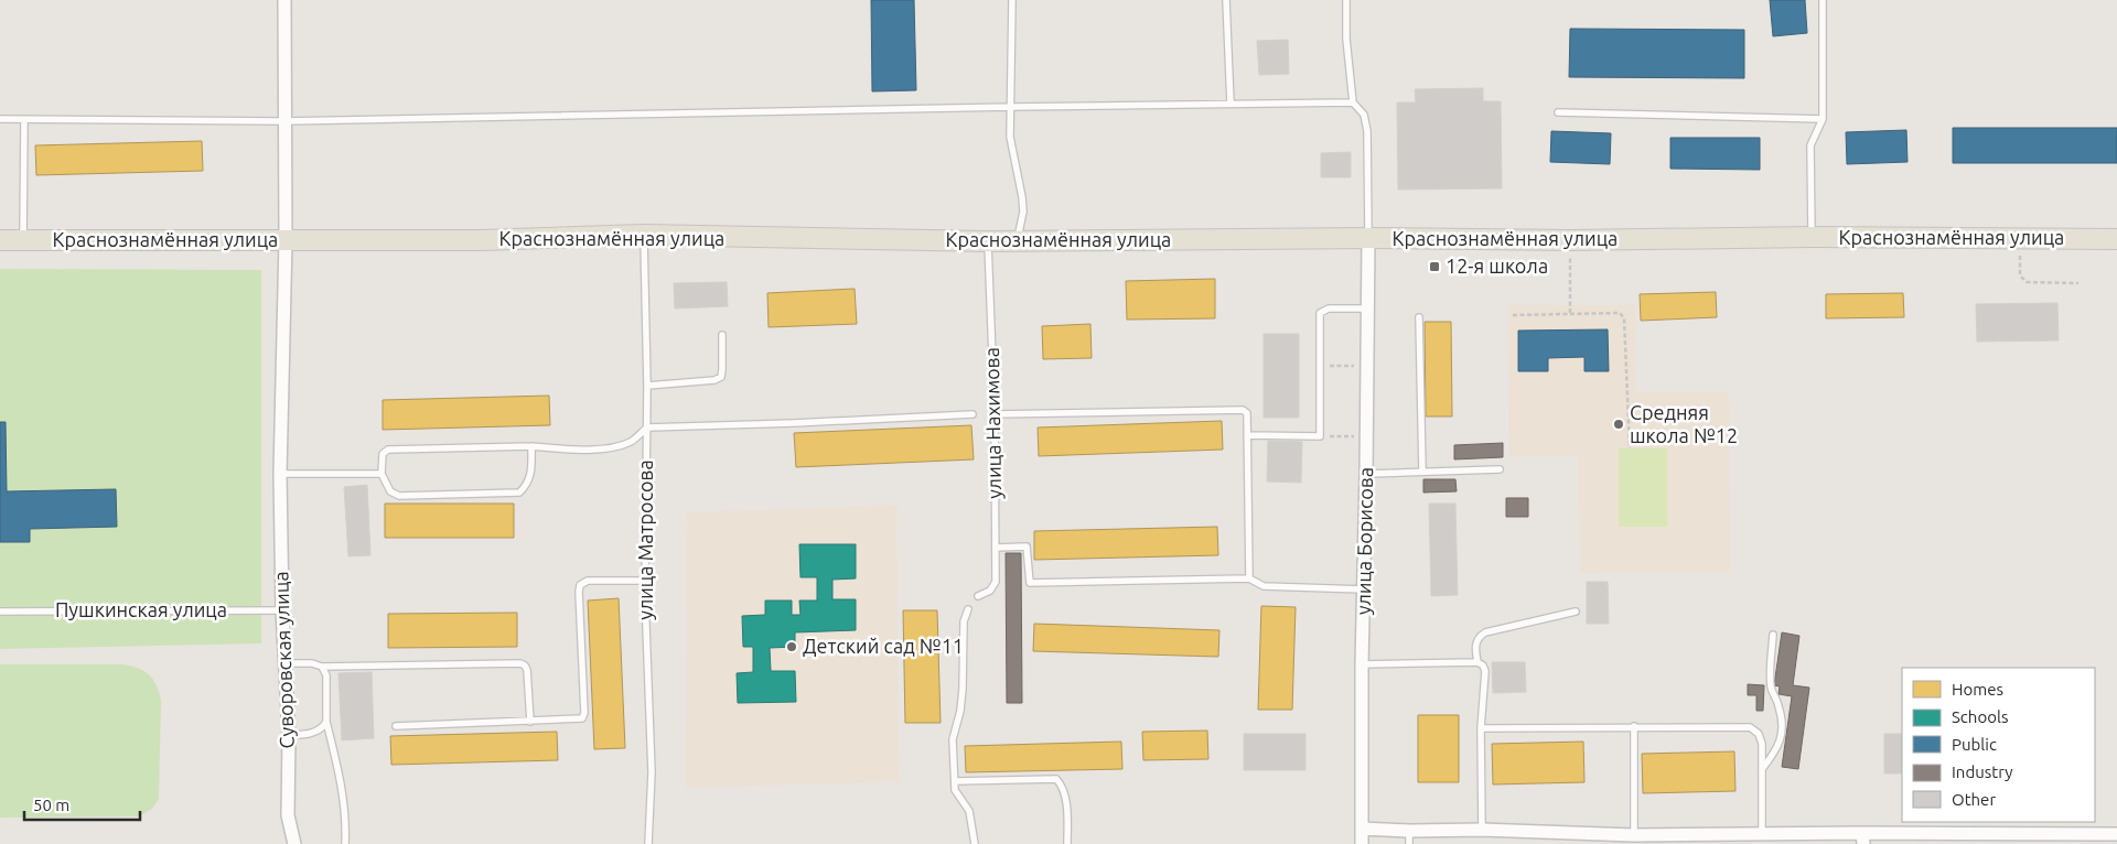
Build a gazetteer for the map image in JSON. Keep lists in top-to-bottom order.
{
  "streets": {
    "main road": ["Краснознамённая улица"],
    "street": ["улица Борисова", "Суворовская улица"],
    "lane": ["улица Нахимова", "улица Матросова", "Пушкинская улица"]
  },
  "crossings": [
    ["Краснознамённая улица", "улица Нахимова"],
    ["Краснознамённая улица", "улица Матросова"],
    ["Краснознамённая улица", "улица Борисова"],
    ["Краснознамённая улица", "Суворовская улица"],
    ["Пушкинская улица", "Суворовская улица"]
  ],
  "places": {
    "transit": ["12-я школа"],
    "other": ["Средняя школа №12", "Детский сад №11"]
  },
  "legend": [
    "Homes",
    "Schools",
    "Public",
    "Industry",
    "Other"
  ],
  "scale_bar": "50 m"
}
